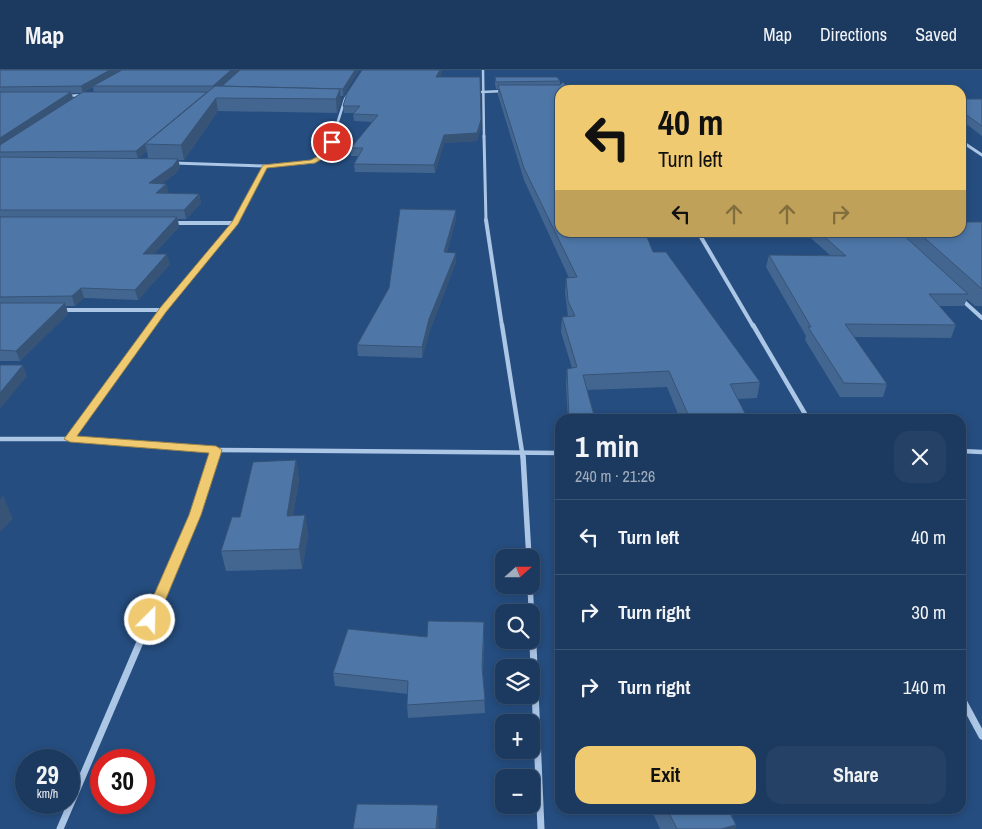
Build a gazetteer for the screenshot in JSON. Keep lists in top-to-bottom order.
{
  "north": "right",
  "page": {
    "header": "Map",
    "nav": ["Map", "Directions", "Saved"],
    "turn": ["40 m", "Turn left"],
    "heading": ["1 min", "240 m · 21:26"],
    "list": [
      {
        "name": "Turn left",
        "value": "40 m"
      },
      {
        "name": "Turn right",
        "value": "30 m"
      },
      {
        "name": "Turn right",
        "value": "140 m"
      }
    ],
    "map_buttons": ["+", "−"],
    "buttons": ["Exit", "Share"],
    "speed": "29 km/h",
    "limit": "30"
  }
}
